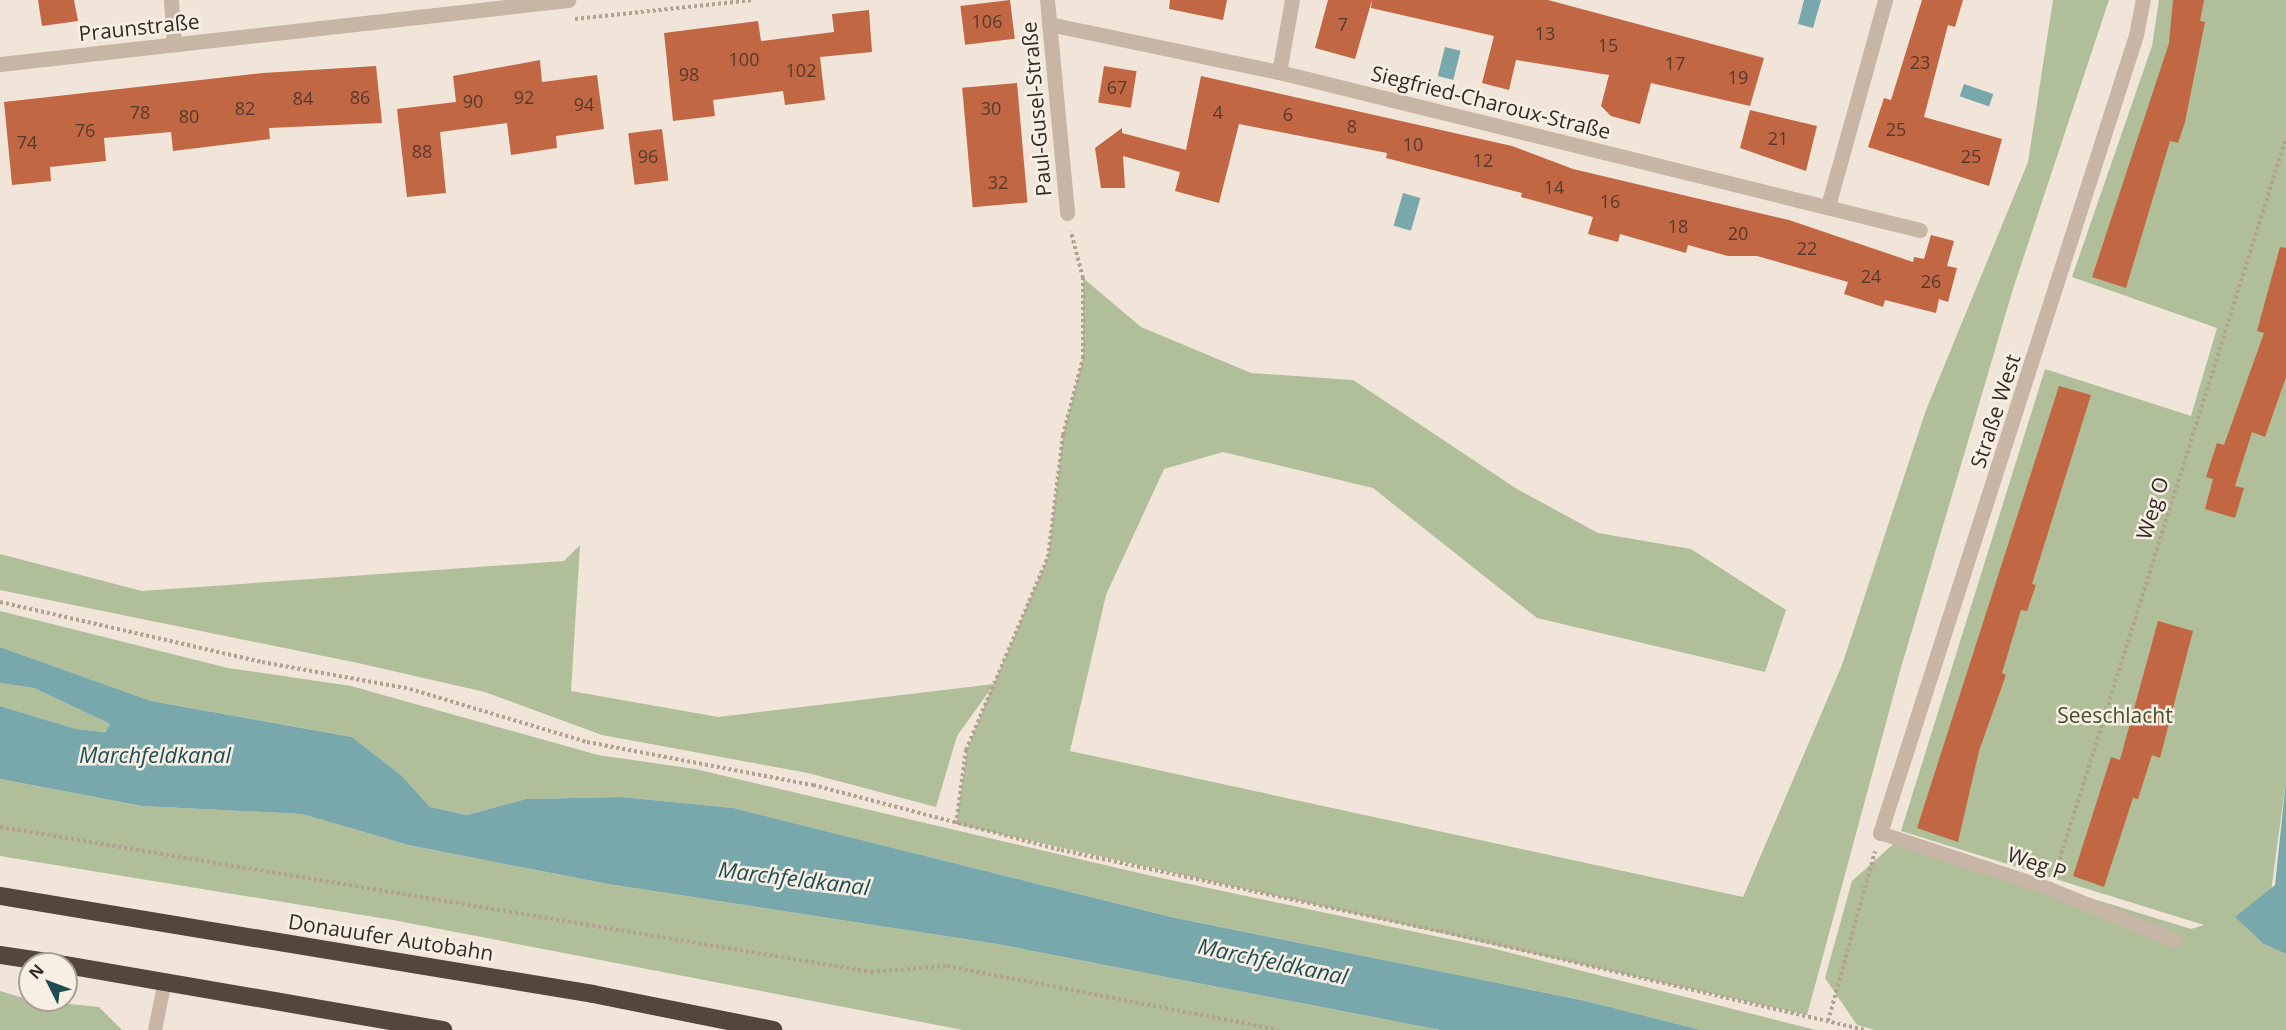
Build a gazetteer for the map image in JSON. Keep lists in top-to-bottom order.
{
  "streets": {
    "highway": ["Donauufer Autobahn"],
    "street": [
      "Praunstraße",
      "Siegfried-Charoux-Straße",
      "Paul-Gusel-Straße",
      "Straße West"
    ],
    "lane": ["Weg P"],
    "path": ["Weg O"]
  },
  "crossings": [
    ["Siegfried-Charoux-Straße", "Paul-Gusel-Straße"],
    ["Straße West", "Weg P"],
    ["Weg O", "Weg P"]
  ],
  "water": ["Marchfeldkanal"],
  "parks": ["Seeschlacht"],
  "house_numbers": [
    "106",
    "7",
    "13",
    "15",
    "100",
    "23",
    "17",
    "102",
    "98",
    "19",
    "67",
    "86",
    "92",
    "84",
    "90",
    "94",
    "82",
    "30",
    "78",
    "4",
    "6",
    "80",
    "8",
    "25",
    "76",
    "21",
    "74",
    "10",
    "88",
    "96",
    "25",
    "12",
    "32",
    "14",
    "16",
    "18",
    "20",
    "22",
    "24",
    "26"
  ],
  "north": "top left"
}
